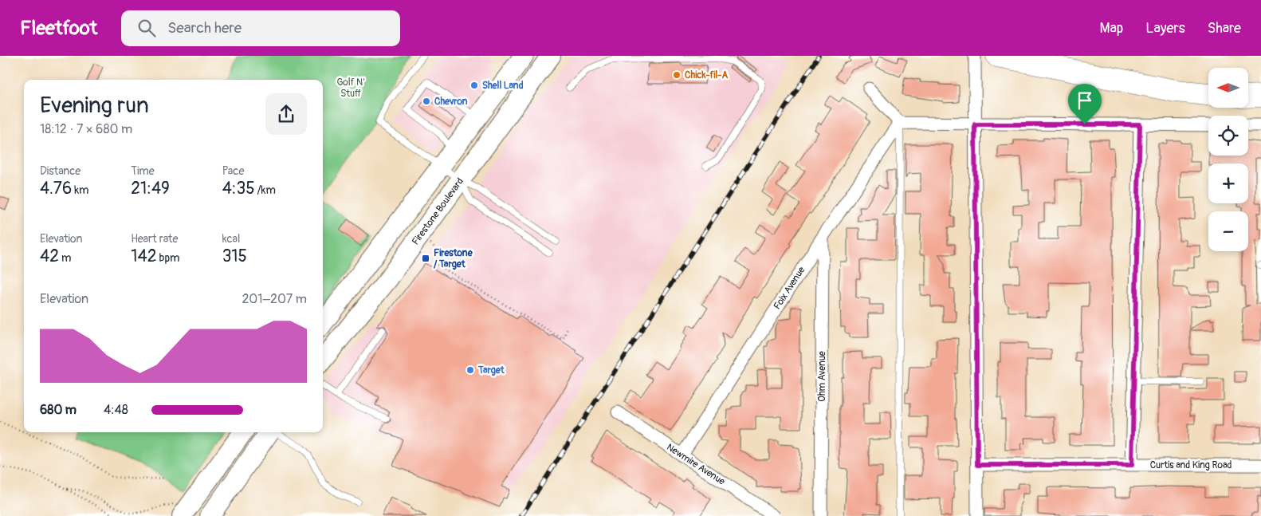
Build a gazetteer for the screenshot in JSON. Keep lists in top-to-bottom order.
{
  "streets": {
    "main road": ["Firestone Boulevard"],
    "street": [
      "Foix Avenue",
      "Ohm Avenue",
      "Newmire Avenue",
      "Curtis and King Road"
    ]
  },
  "crossings": [
    ["Foix Avenue", "Ohm Avenue"],
    ["Foix Avenue", "Newmire Avenue"]
  ],
  "parks": ["Golf N' Stuff"],
  "places": {
    "other": [
      "Chick-fil-A",
      "Shell Land",
      "Chevron",
      "Target"
    ],
    "transit": ["Firestone / Target"]
  },
  "north": "left",
  "page": {
    "header": "Fleetfoot",
    "search": "Search here",
    "nav": ["Map", "Layers", "Share"],
    "map_buttons": ["+", "−"],
    "heading": ["Evening run", "18:12 · 7 × 680 m"],
    "stats": [
      ["Distance", "4.76 km"],
      ["Time", "21:49"],
      ["Pace", "4:35 /km"],
      ["Elevation", "42 m"],
      ["Heart rate", "142 bpm"],
      ["kcal", "315"]
    ],
    "chart": ["Elevation", "201–207 m"],
    "list": [
      {
        "name": "680 m",
        "note": "4:48"
      }
    ]
  }
}
